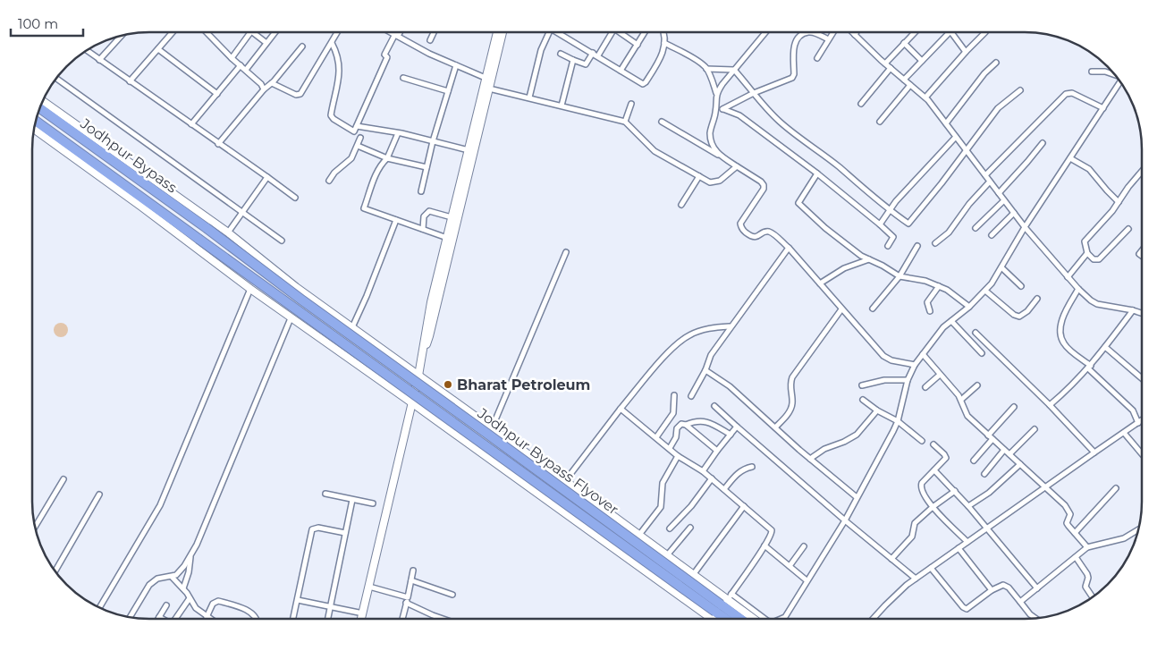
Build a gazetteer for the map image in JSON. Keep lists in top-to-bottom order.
{
  "streets": {
    "highway": ["Jodhpur Bypass", "Jodhpur Bypass Flyover"]
  },
  "crossings": [
    ["Jodhpur Bypass", "Jodhpur Bypass Flyover"]
  ],
  "places": ["Bharat Petroleum"],
  "scale_bar": "100 m"
}
